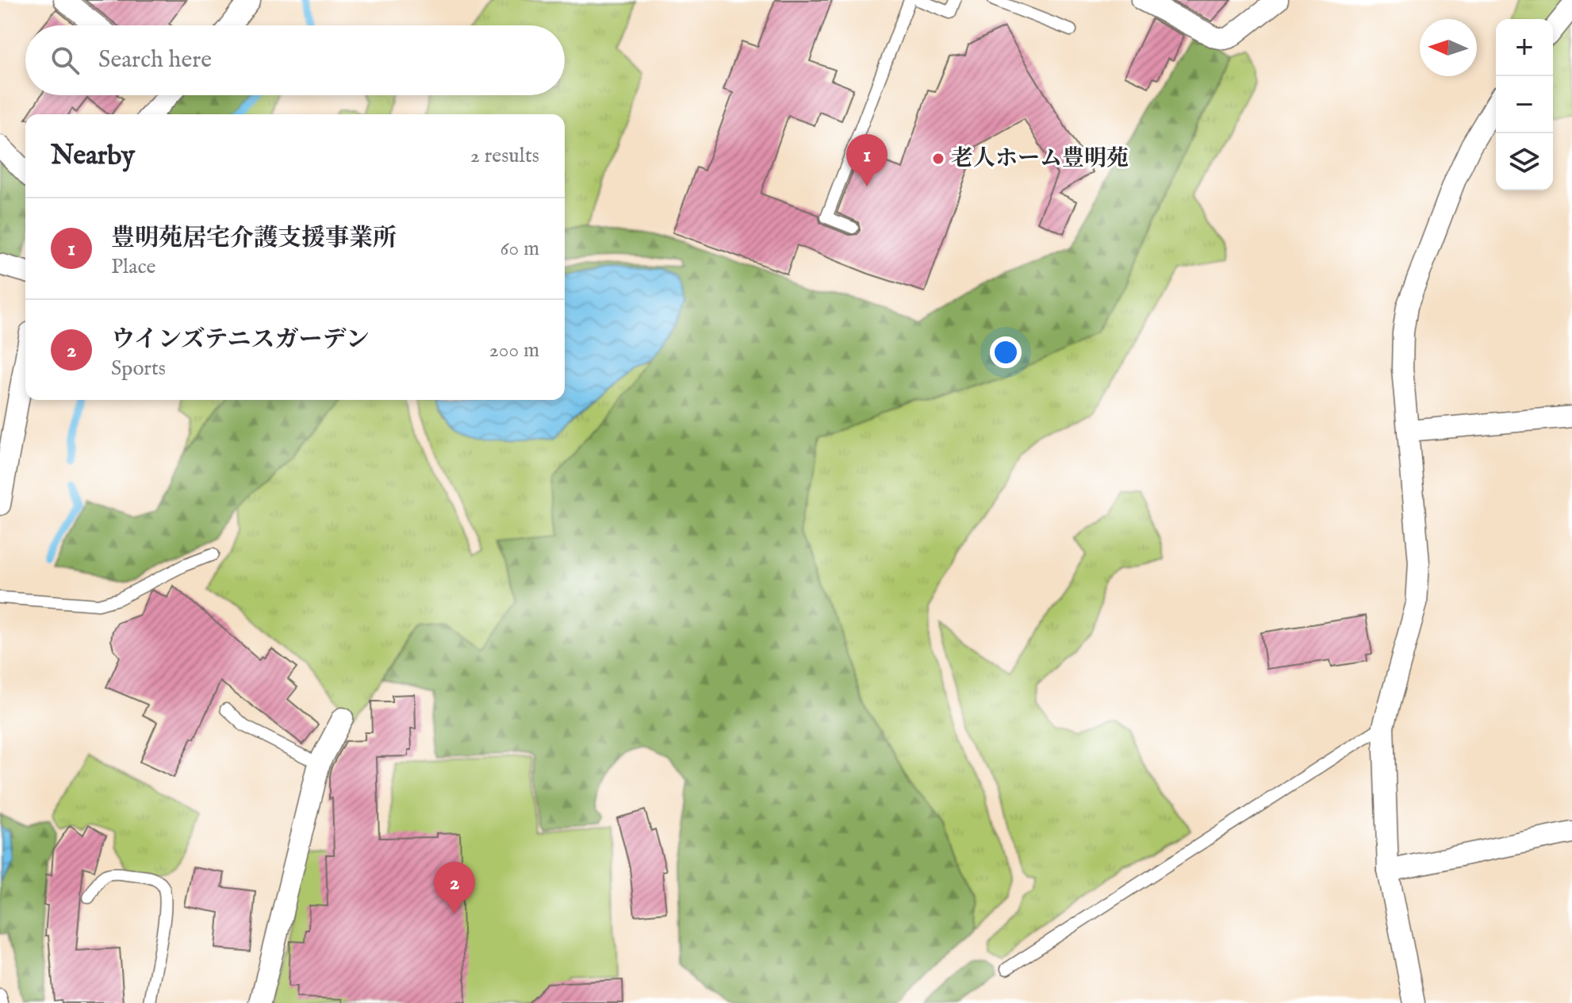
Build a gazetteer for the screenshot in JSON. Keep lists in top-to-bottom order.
{
  "places": ["老人ホーム豊明苑"],
  "north": "left",
  "page": {
    "map_buttons": ["+", "−"],
    "search": "Search here",
    "heading": ["Nearby", "2 results"],
    "pins": ["1", "2"],
    "list": [
      {
        "mark": "1",
        "name": "豊明苑居宅介護支援事業所",
        "note": "Place",
        "value": "60 m"
      },
      {
        "mark": "2",
        "name": "ウインズテニスガーデン",
        "note": "Sports",
        "value": "200 m"
      }
    ]
  }
}
